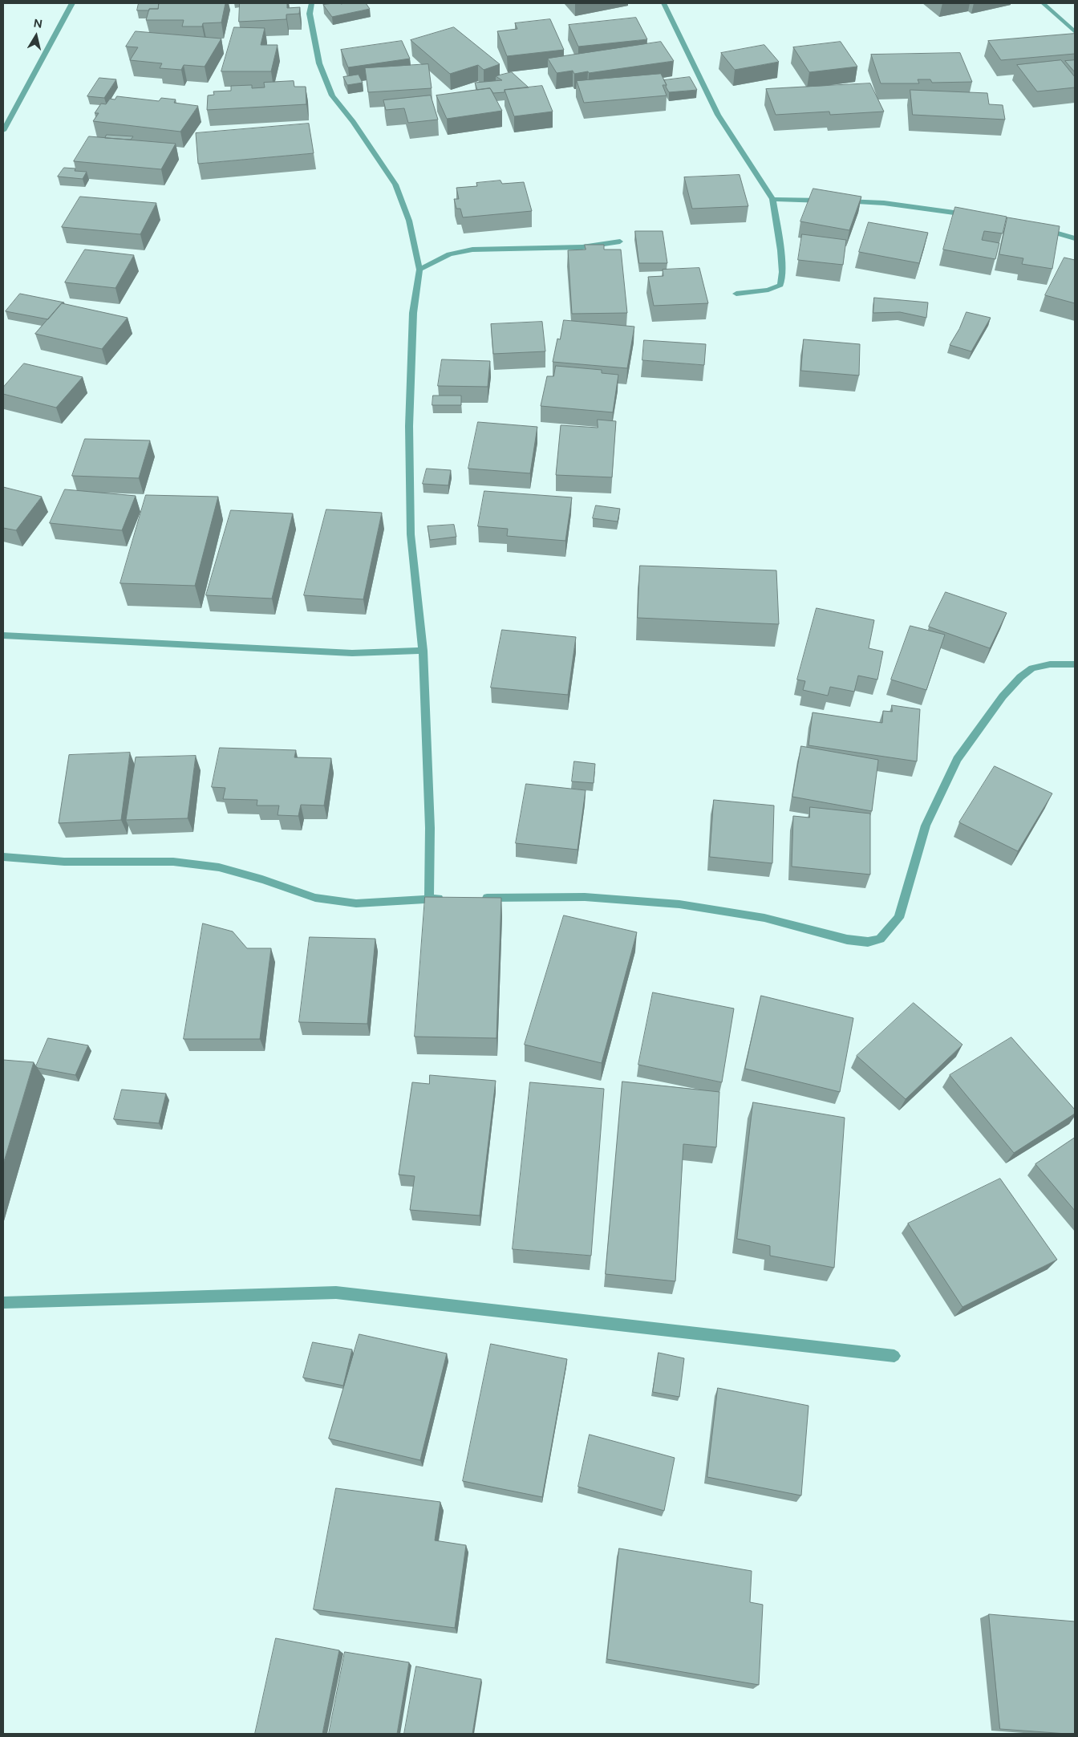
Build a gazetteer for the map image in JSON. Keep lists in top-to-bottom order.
{
  "north": "top"
}
